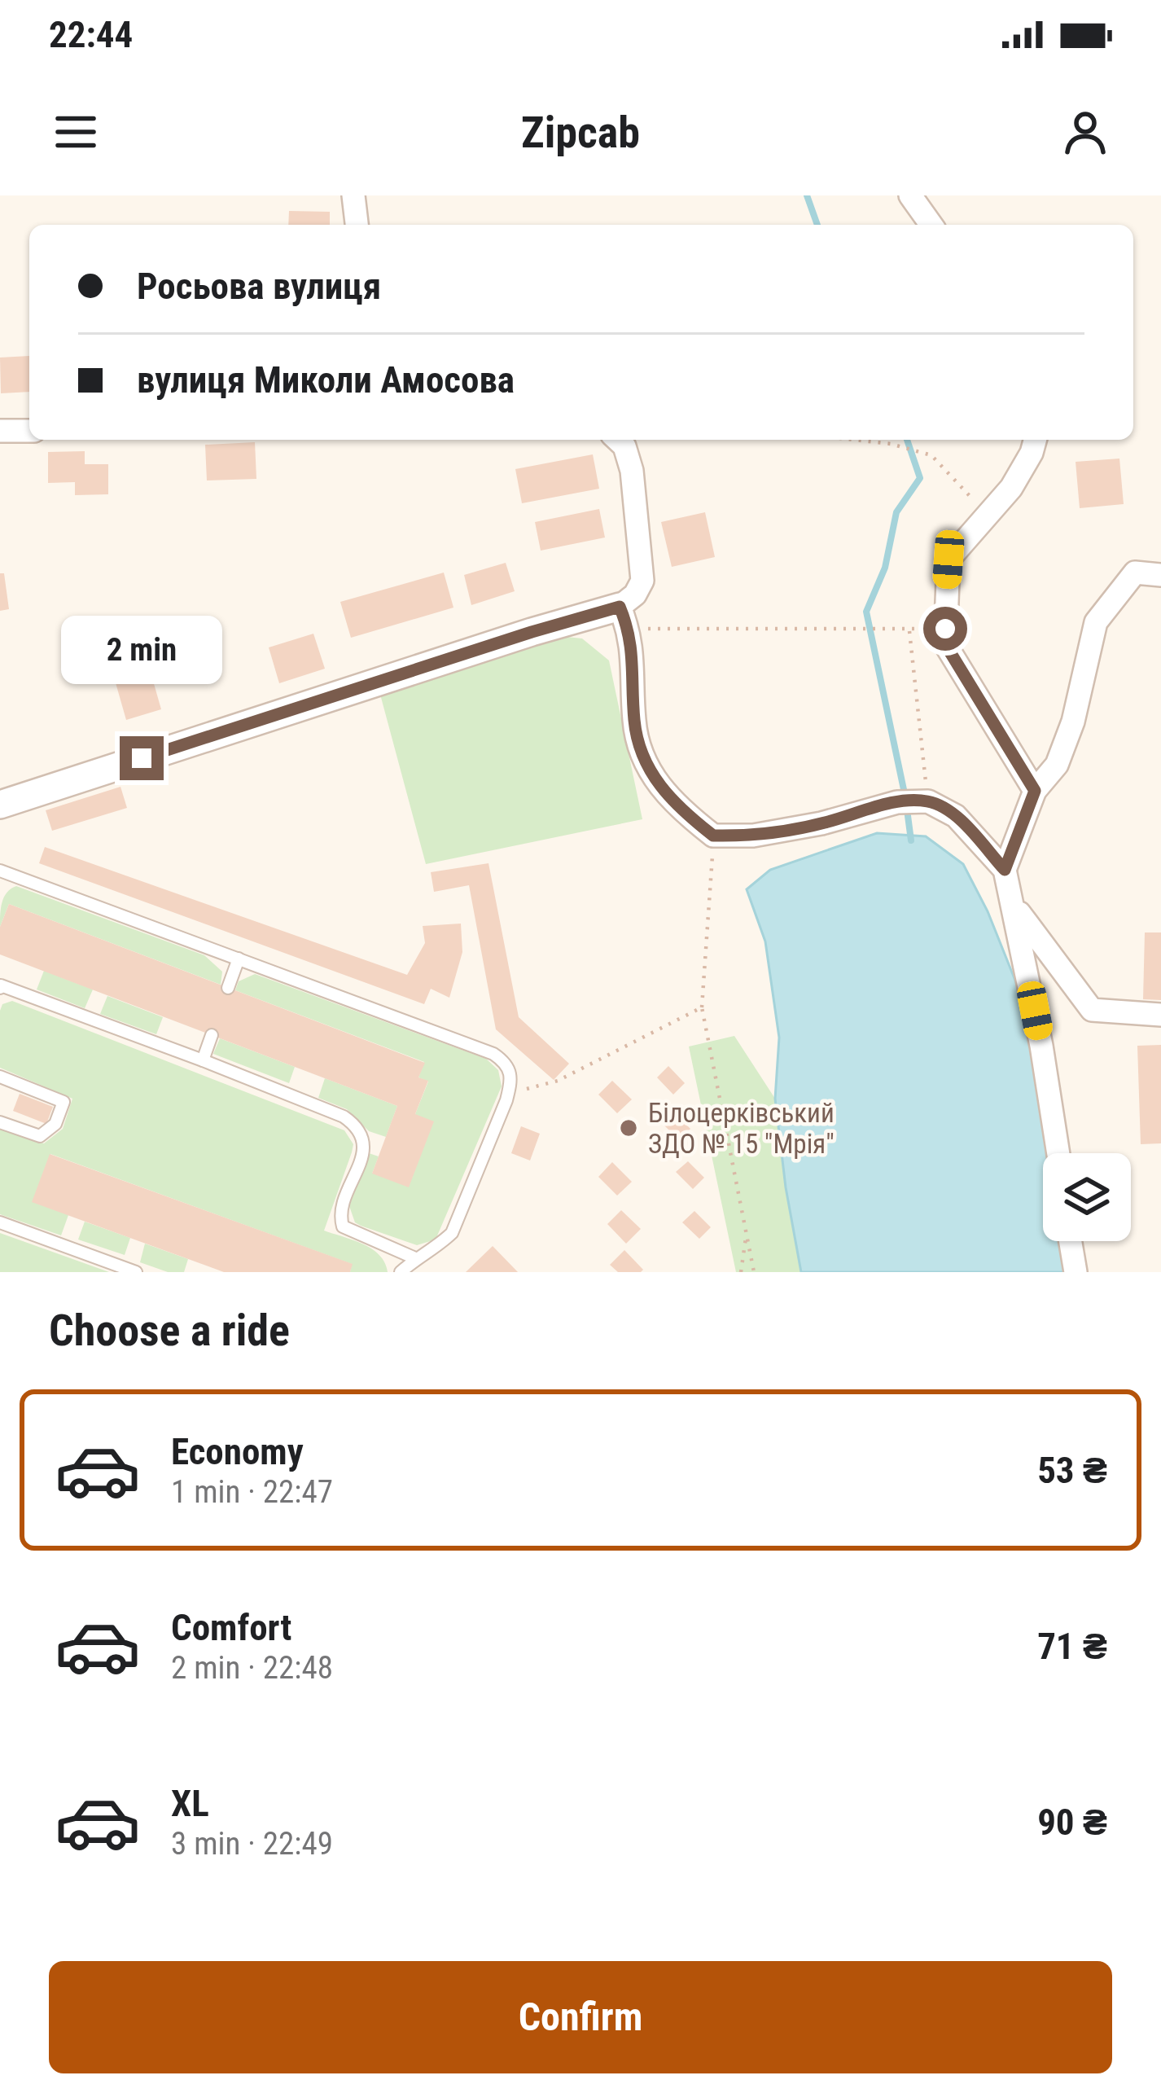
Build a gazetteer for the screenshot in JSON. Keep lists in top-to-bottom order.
{
  "places": ["Білоцерківський ЗДО № 15 \"Мрія\""],
  "page": {
    "status": "22:44",
    "header": "Zipcab",
    "banner": ["Росьова вулиця", "вулиця Миколи Амосова"],
    "bubble": "2 min",
    "heading": "Choose a ride",
    "list": [
      {
        "name": "Economy",
        "note": "1 min · 22:47",
        "value": "53 ₴"
      },
      {
        "name": "Comfort",
        "note": "2 min · 22:48",
        "value": "71 ₴"
      },
      {
        "name": "XL",
        "note": "3 min · 22:49",
        "value": "90 ₴"
      }
    ],
    "buttons": "Confirm"
  }
}
